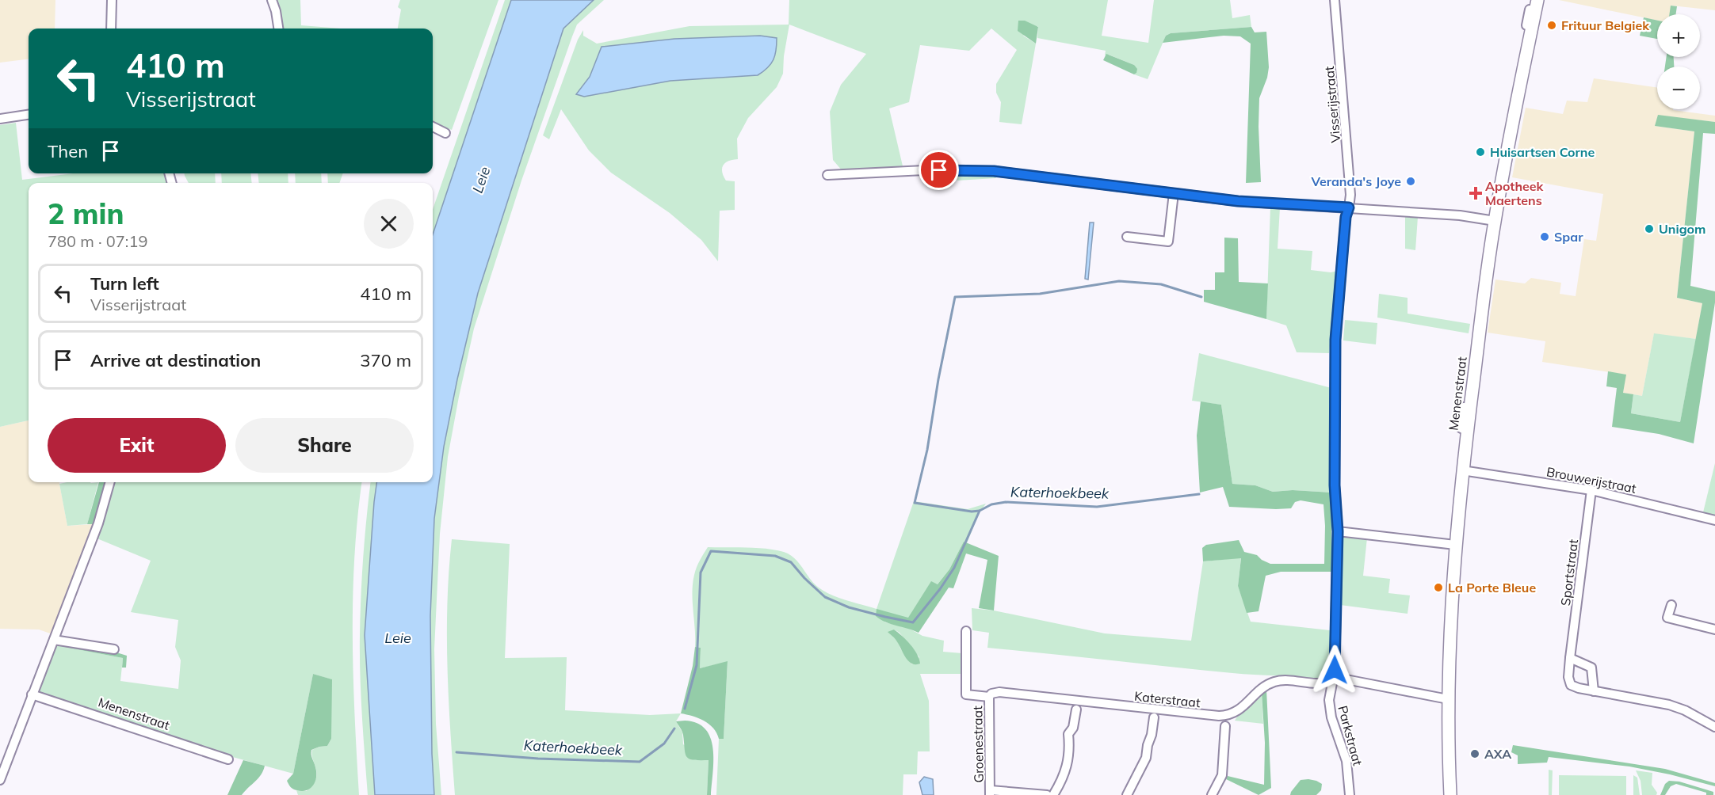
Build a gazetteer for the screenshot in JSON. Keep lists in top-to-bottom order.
{
  "streets": {
    "main road": ["Menenstraat"],
    "street": [
      "Visserijstraat",
      "Brouwerijstraat",
      "Sportstraat",
      "Katerstraat",
      "Parkstraat",
      "Groenestraat"
    ]
  },
  "crossings": [
    ["Menenstraat", "Brouwerijstraat"],
    ["Brouwerijstraat", "Sportstraat"],
    ["Katerstraat", "Parkstraat"],
    ["Katerstraat", "Groenestraat"]
  ],
  "water": ["Leie", "Katerhoekbeek"],
  "places": {
    "other": [
      "Frituur Belgiek",
      "Huisartsen Corne",
      "Veranda's Joye",
      "Unigom",
      "Spar",
      "La Porte Bleue",
      "AXA"
    ],
    "health": ["Apotheek Maertens"]
  },
  "page": {
    "map_buttons": ["+", "−"],
    "turn": ["410 m", "Visserijstraat"],
    "then": "Then",
    "heading": ["2 min", "780 m · 07:19"],
    "list": [
      {
        "name": "Turn left",
        "note": "Visserijstraat",
        "value": "410 m"
      },
      {
        "name": "Arrive at destination",
        "value": "370 m"
      }
    ],
    "buttons": ["Exit", "Share"]
  }
}
